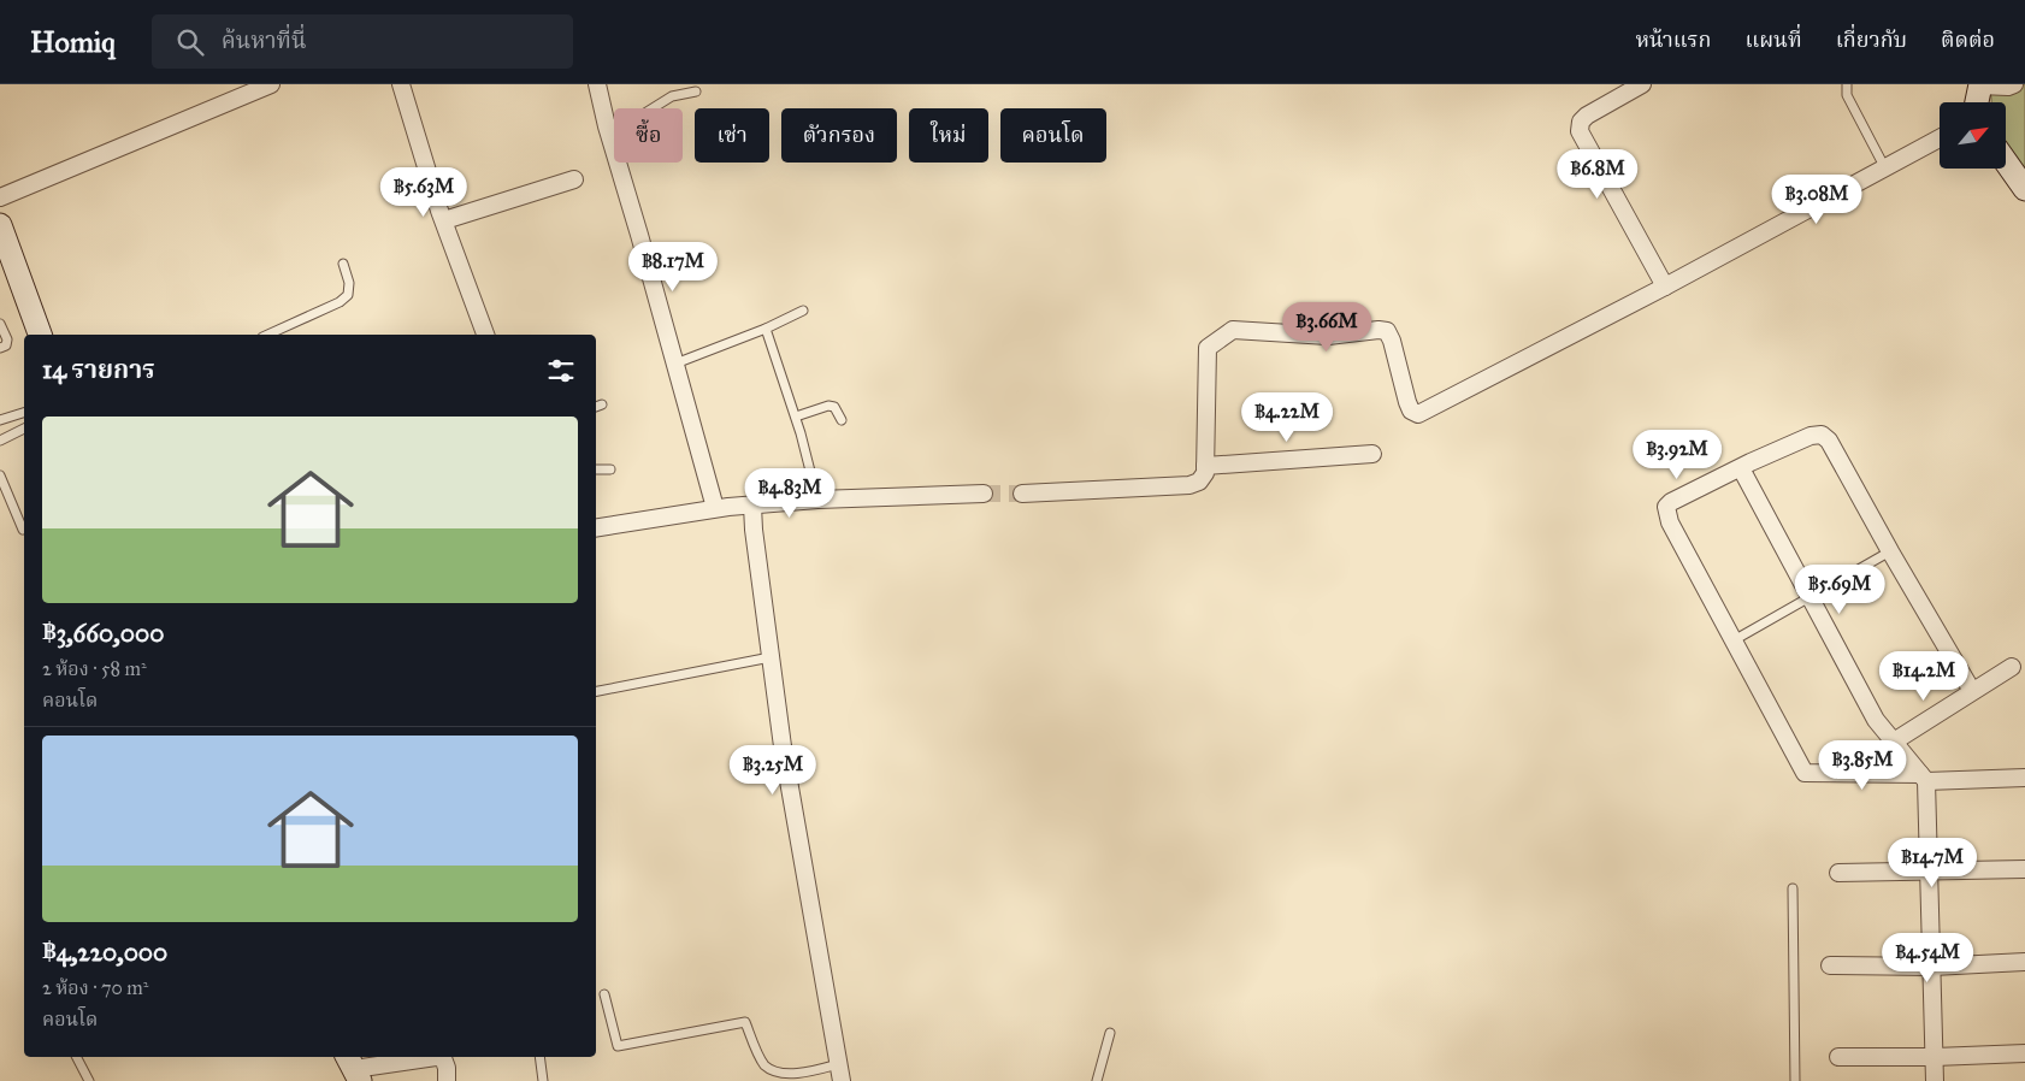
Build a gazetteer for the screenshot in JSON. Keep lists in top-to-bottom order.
{
  "north": "top right",
  "page": {
    "header": "Homiq",
    "search": "ค้นหาที่นี่",
    "nav": [
      "หน้าแรก",
      "แผนที่",
      "เกี่ยวกับ",
      "ติดต่อ"
    ],
    "chip": [
      "ซื้อ",
      "เช่า",
      "ตัวกรอง",
      "ใหม่",
      "คอนโด"
    ],
    "price": [
      "฿6.8M",
      "฿5.63M",
      "฿3.08M",
      "฿8.17M",
      "฿3.66M",
      "฿4.22M",
      "฿3.92M",
      "฿4.83M",
      "฿5.69M",
      "฿14.2M",
      "฿3.85M",
      "฿3.25M",
      "฿14.7M",
      "฿4.54M"
    ],
    "heading": "14 รายการ",
    "list": [
      {
        "name": "฿3,660,000",
        "note": "2 ห้อง · 58 m² · คอนโด"
      },
      {
        "name": "฿4,220,000",
        "note": "2 ห้อง · 70 m² · คอนโด"
      }
    ]
  }
}
